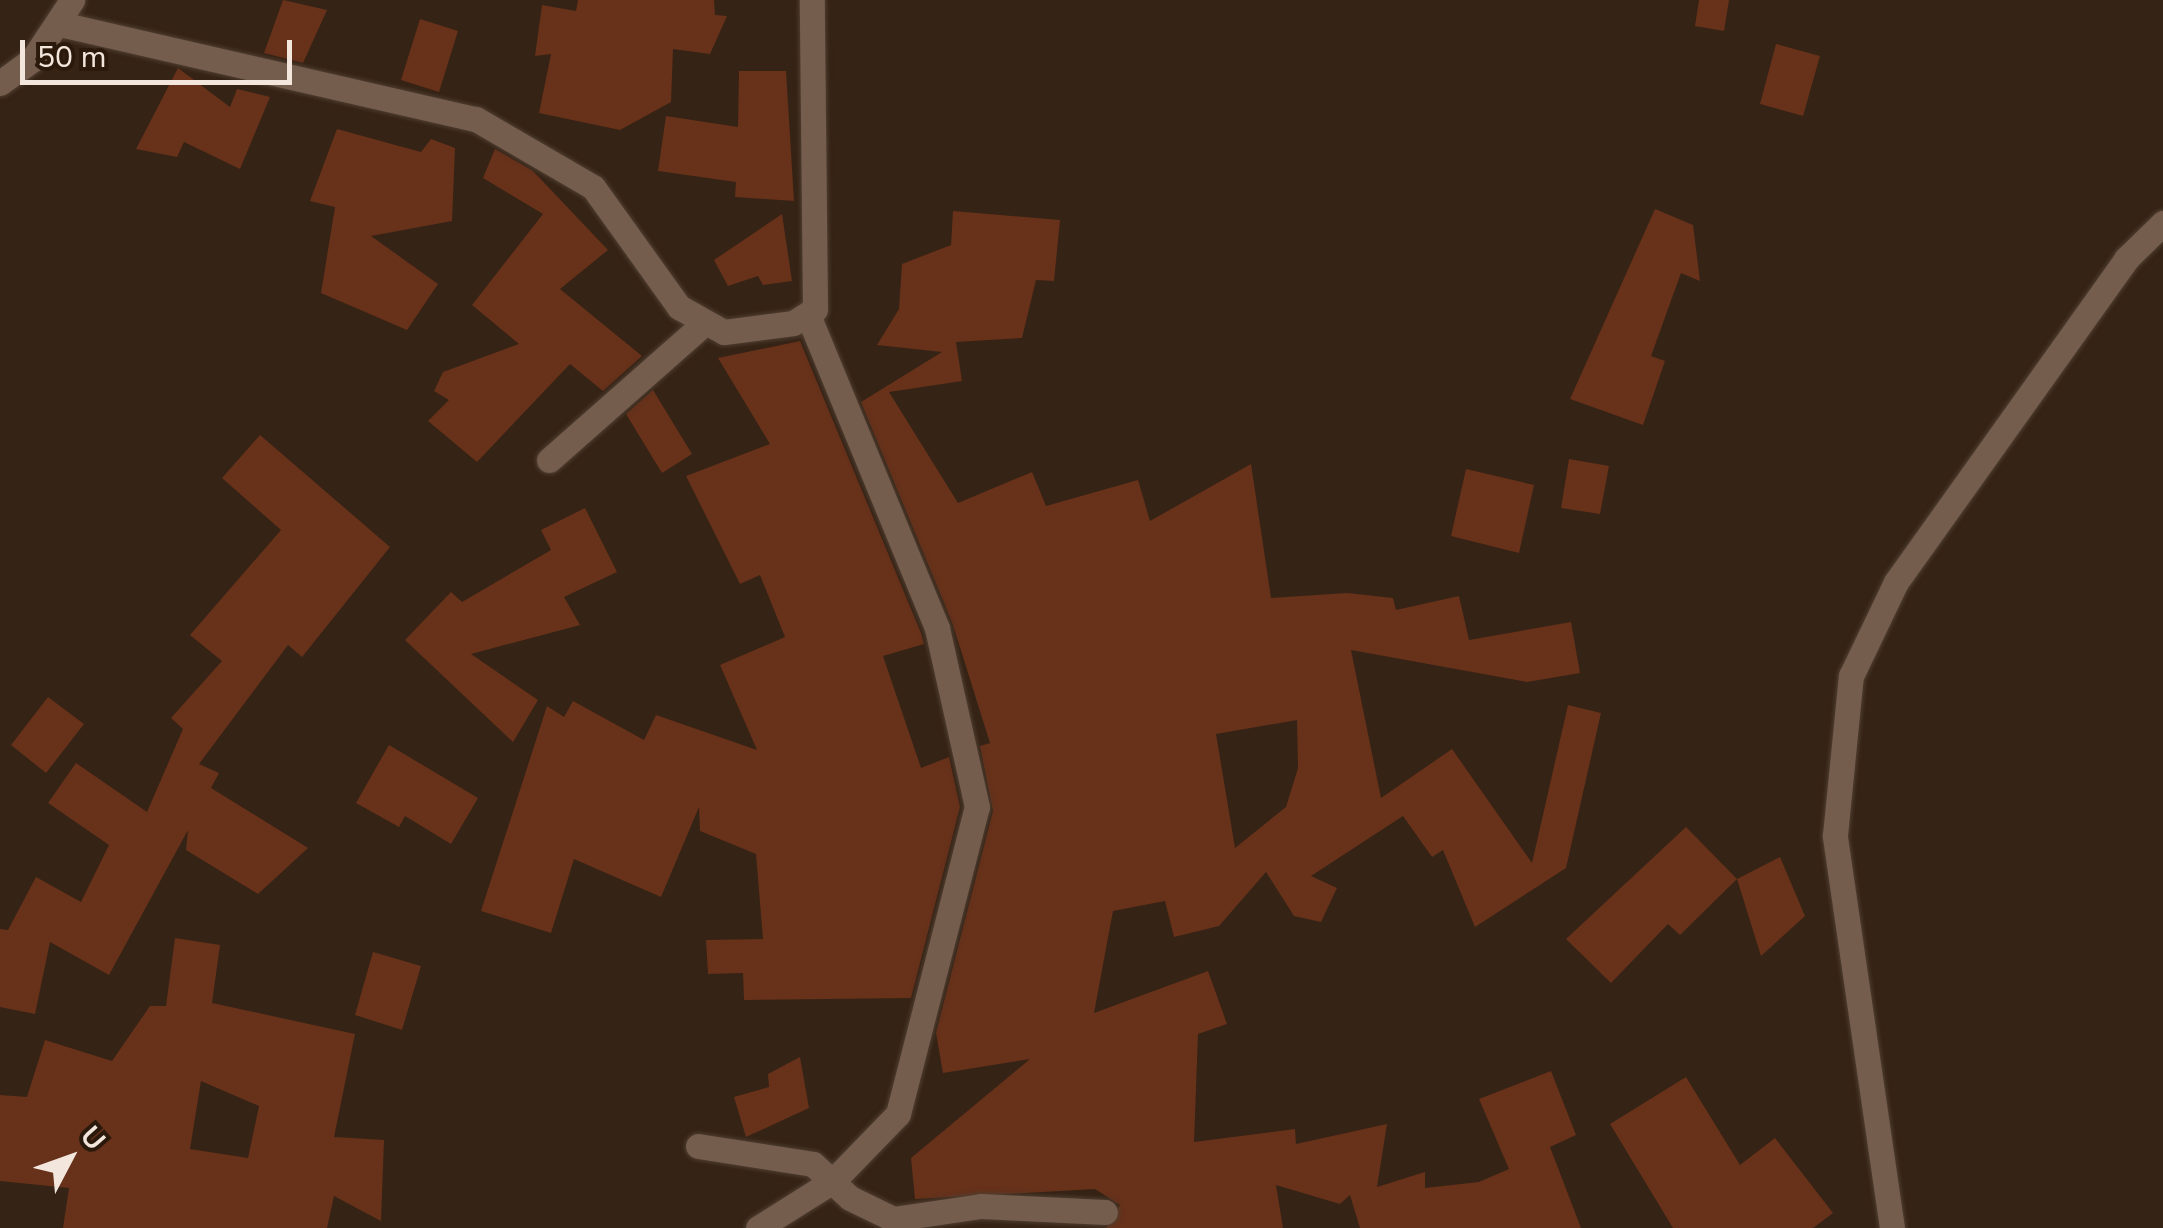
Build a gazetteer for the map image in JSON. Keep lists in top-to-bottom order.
{
  "scale_bar": "50 m",
  "north": "top right"
}
